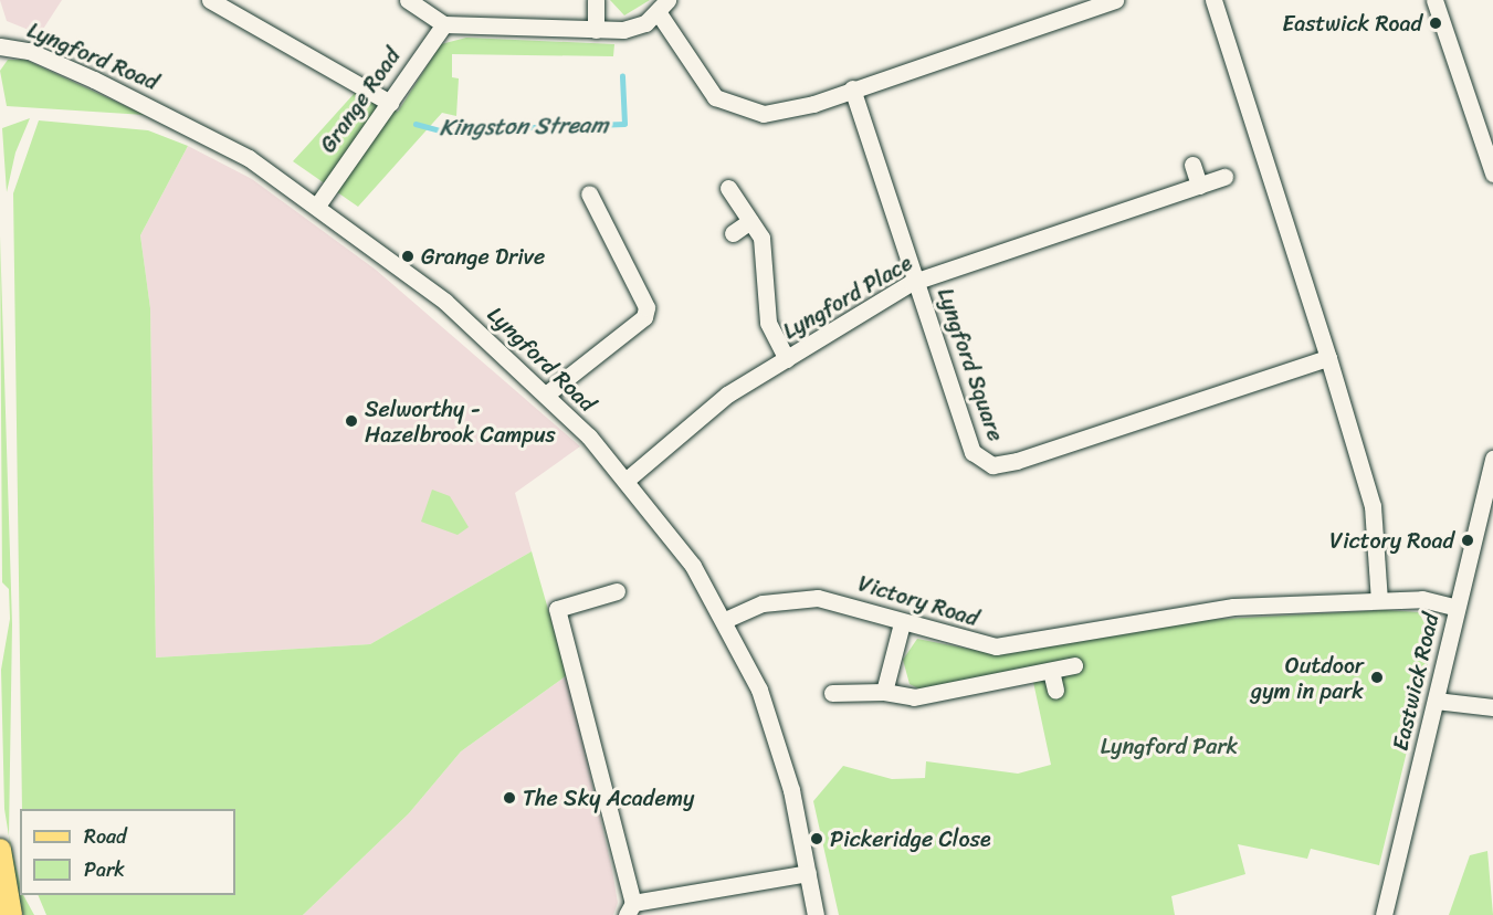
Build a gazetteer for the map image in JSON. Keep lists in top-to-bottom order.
{
  "streets": {
    "street": [
      "Lyngford Road",
      "Grange Road",
      "Lyngford Place",
      "Lyngford Square",
      "Victory Road",
      "Eastwick Road"
    ]
  },
  "crossings": [
    ["Lyngford Road", "Grange Road"],
    ["Lyngford Road", "Lyngford Place"],
    ["Lyngford Road", "Victory Road"],
    ["Lyngford Place", "Lyngford Square"],
    ["Victory Road", "Eastwick Road"]
  ],
  "water": ["Kingston Stream"],
  "parks": ["Lyngford Park"],
  "places": [
    "Eastwick Road",
    "Grange Drive",
    "Selworthy - Hazelbrook Campus",
    "Victory Road",
    "Outdoor gym in park",
    "The Sky Academy",
    "Pickeridge Close"
  ],
  "legend": ["Road", "Park"]
}
